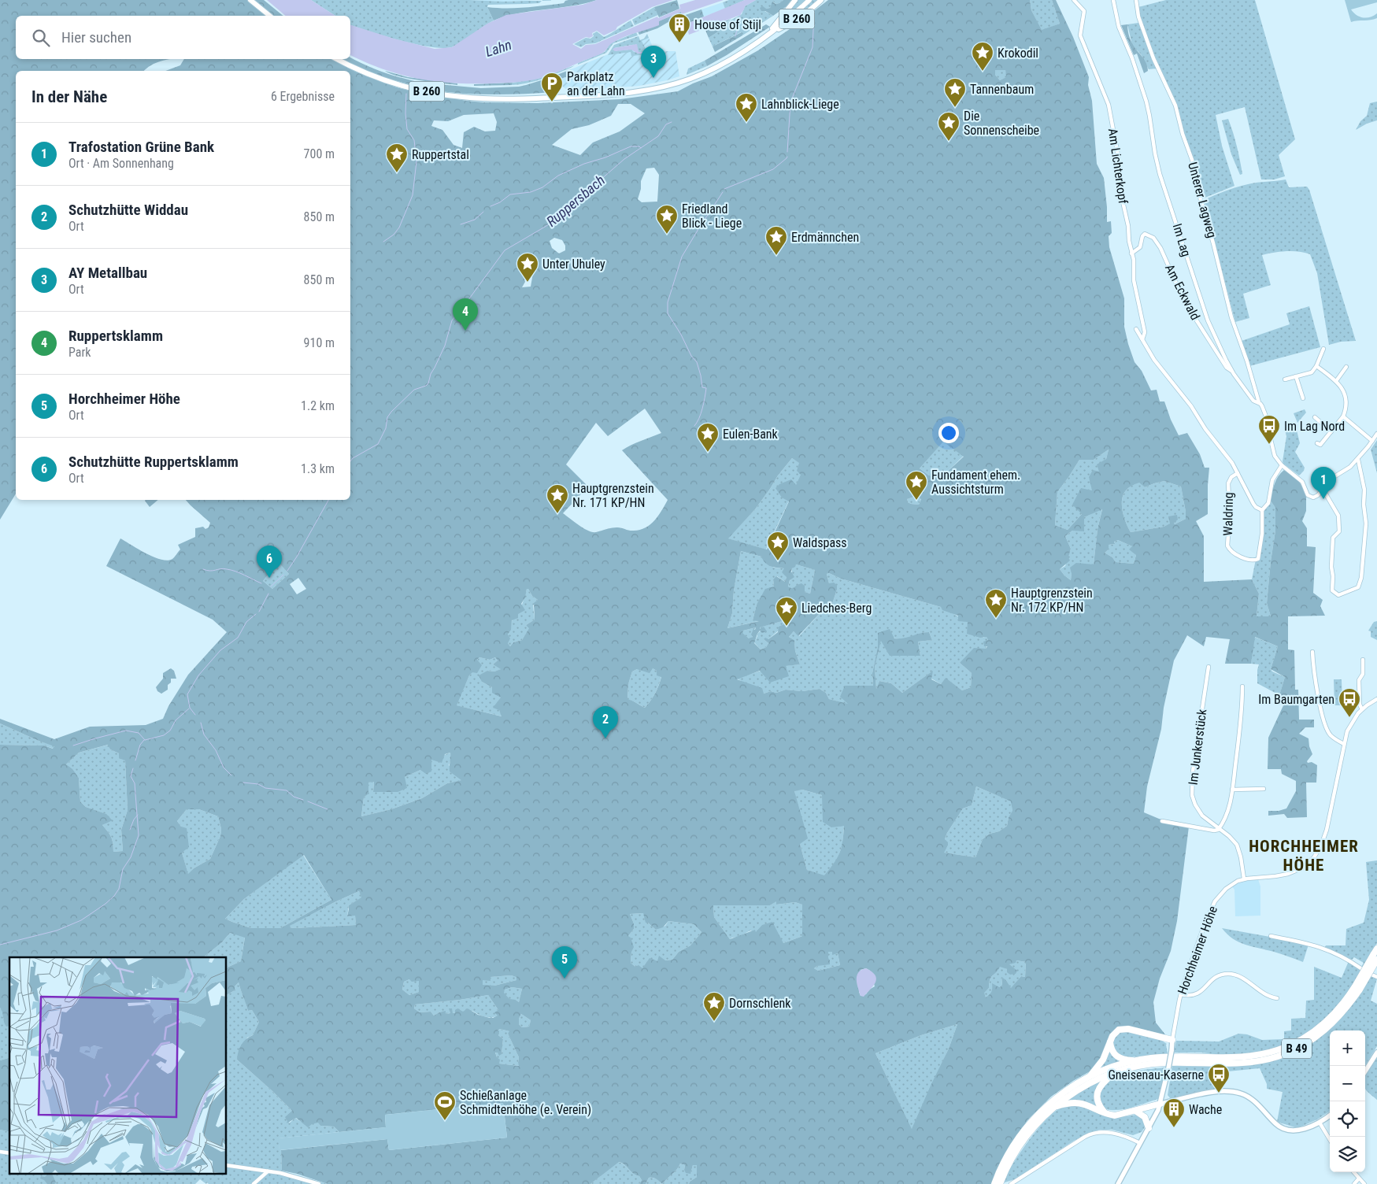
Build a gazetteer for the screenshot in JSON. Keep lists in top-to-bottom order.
{
  "streets": {
    "highway": ["B 49"],
    "main road": ["B 260"],
    "street": [
      "Am Lichterkopf",
      "Unterer Lagweg",
      "Im Lag",
      "Am Eckwald",
      "Waldring",
      "Im Junkerstück",
      "Horchheimer Höhe"
    ]
  },
  "crossings": [
    ["Am Lichterkopf", "Am Eckwald"],
    ["Am Lichterkopf", "Waldring"],
    ["Unterer Lagweg", "Im Lag"],
    ["Im Lag", "Am Eckwald"],
    ["Im Junkerstück", "Horchheimer Höhe"]
  ],
  "districts": ["HORCHHEIMER HÖHE"],
  "water": ["Lahn", "Ruppersbach"],
  "places": {
    "building": ["House of Stijl", "Wache"],
    "place": [
      "Krokodil",
      "Tannenbaum",
      "Lahnblick-Liege",
      "Die Sonnenscheibe",
      "Ruppertstal",
      "Friedland Blick - Liege",
      "Erdmännchen",
      "Unter Uhuley",
      "Eulen-Bank",
      "Fundament ehem. Aussichtsturm",
      "Hauptgrenzstein Nr. 171 KP/HN",
      "Waldspass",
      "Hauptgrenzstein Nr. 172 KP/HN",
      "Liedches-Berg",
      "Dornschlenk"
    ],
    "parking": ["Parkplatz an der Lahn"],
    "bus stop": ["Im Lag Nord", "Im Baumgarten", "Gneisenau-Kaserne"],
    "sports": ["Schießanlage Schmidtenhöhe (e. Verein)"]
  },
  "page": {
    "search": "Hier suchen",
    "pins": [
      "3",
      "4",
      "1",
      "6",
      "2",
      "5"
    ],
    "heading": ["In der Nähe", "6 Ergebnisse"],
    "list": [
      {
        "mark": "1",
        "name": "Trafostation Grüne Bank",
        "note": "Ort · Am Sonnenhang",
        "value": "700 m"
      },
      {
        "mark": "2",
        "name": "Schutzhütte Widdau",
        "note": "Ort",
        "value": "850 m"
      },
      {
        "mark": "3",
        "name": "AY Metallbau",
        "note": "Ort",
        "value": "850 m"
      },
      {
        "mark": "4",
        "name": "Ruppertsklamm",
        "note": "Park",
        "value": "910 m"
      },
      {
        "mark": "5",
        "name": "Horchheimer Höhe",
        "note": "Ort",
        "value": "1.2 km"
      },
      {
        "mark": "6",
        "name": "Schutzhütte Ruppertsklamm",
        "note": "Ort",
        "value": "1.3 km"
      }
    ],
    "map_buttons": ["+", "−"]
  }
}
